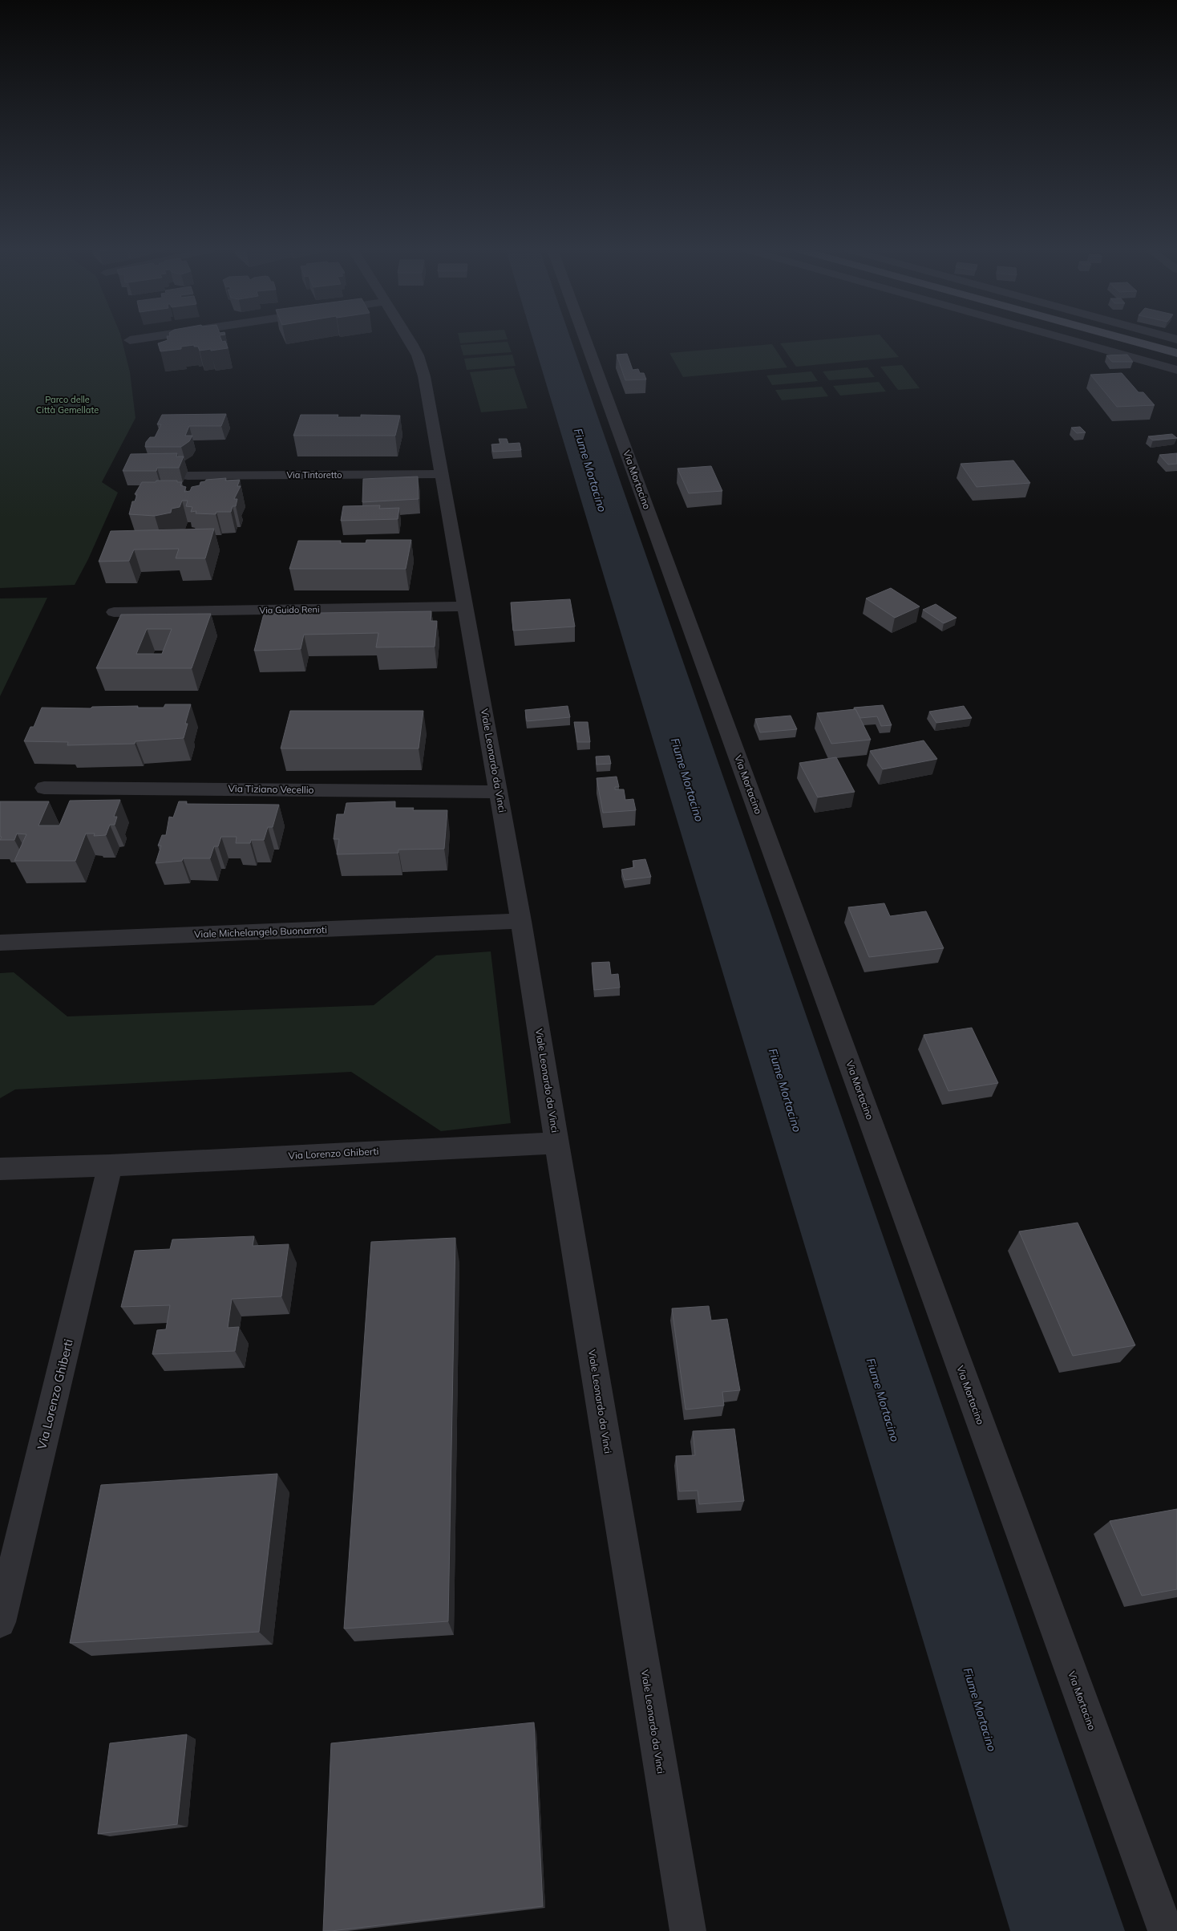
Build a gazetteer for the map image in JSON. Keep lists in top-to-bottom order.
{
  "streets": {
    "street": [
      "Via Tintoretto",
      "Via Mortacino",
      "Via Guido Reni",
      "Viale Leonardo da Vinci",
      "Via Tiziano Vecellio",
      "Viale Michelangelo Buonarroti",
      "Via Lorenzo Ghiberti"
    ]
  },
  "crossings": [
    ["Via Tintoretto", "Viale Leonardo da Vinci"],
    ["Via Guido Reni", "Viale Leonardo da Vinci"],
    ["Viale Leonardo da Vinci", "Via Tiziano Vecellio"],
    ["Viale Leonardo da Vinci", "Viale Michelangelo Buonarroti"],
    ["Viale Leonardo da Vinci", "Via Lorenzo Ghiberti"]
  ],
  "water": ["Fiume Mortacino"],
  "parks": ["Parco delle Città Gemellate"]
}
